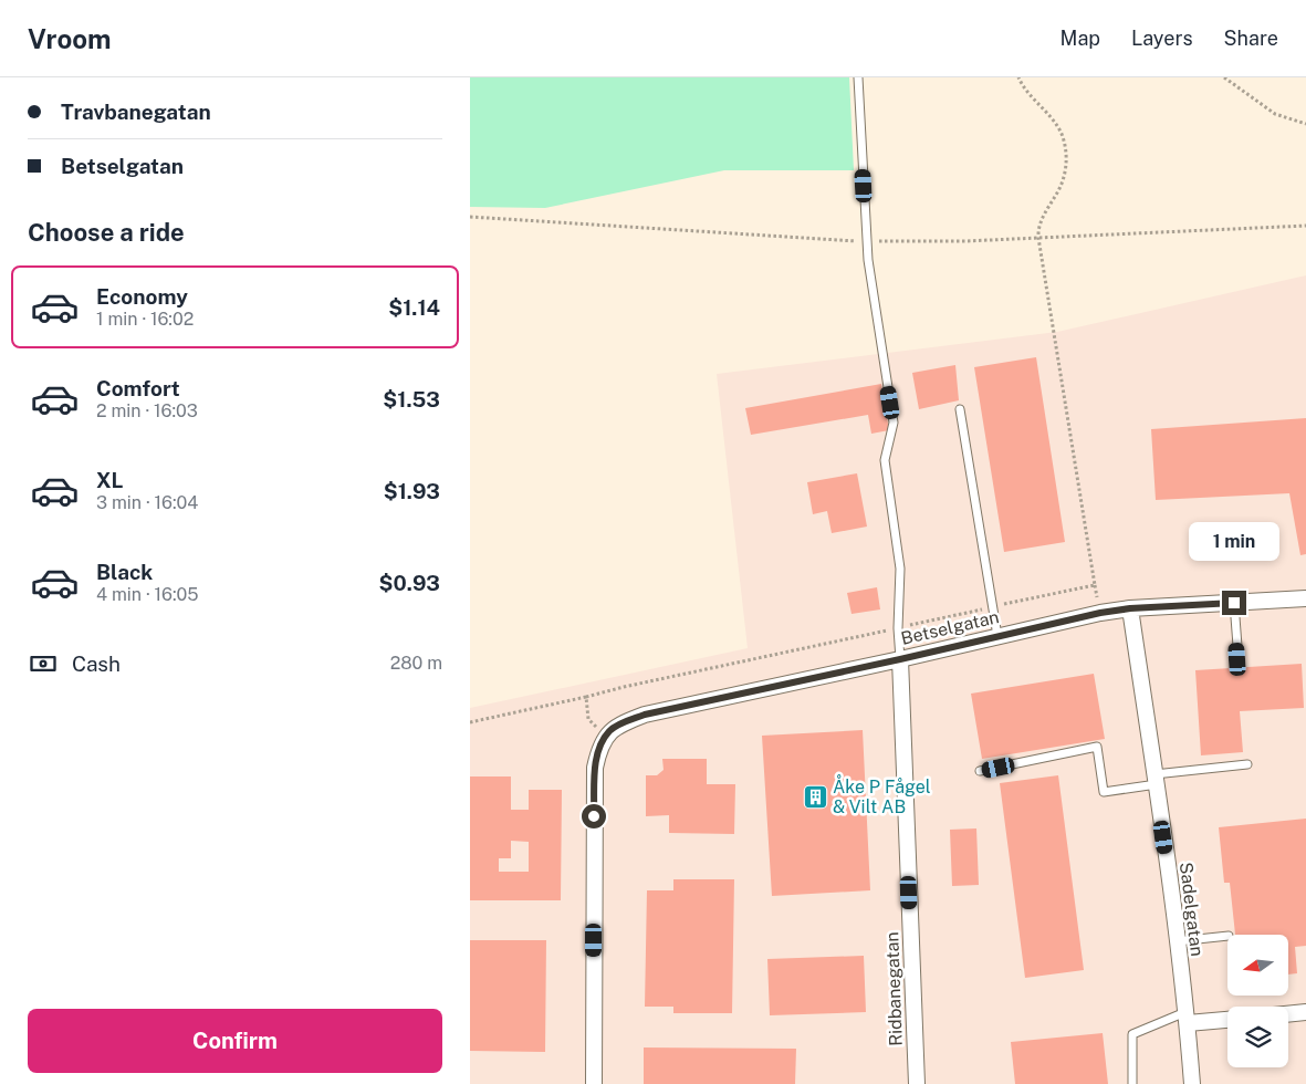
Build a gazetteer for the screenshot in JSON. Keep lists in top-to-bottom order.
{
  "streets": {
    "street": ["Betselgatan", "Sadelgatan", "Ridbanegatan"]
  },
  "crossings": [
    ["Betselgatan", "Sadelgatan"],
    ["Betselgatan", "Ridbanegatan"]
  ],
  "places": {
    "building": ["Åke P Fågel & Vilt AB"]
  },
  "north": "left",
  "page": {
    "header": "Vroom",
    "nav": ["Map", "Layers", "Share"],
    "banner": ["Travbanegatan", "Betselgatan"],
    "heading": "Choose a ride",
    "list": [
      {
        "name": "Economy",
        "note": "1 min · 16:02",
        "value": "$1.14"
      },
      {
        "name": "Comfort",
        "note": "2 min · 16:03",
        "value": "$1.53"
      },
      {
        "name": "XL",
        "note": "3 min · 16:04",
        "value": "$1.93"
      },
      {
        "name": "Black",
        "note": "4 min · 16:05",
        "value": "$0.93"
      }
    ],
    "bubble": "1 min",
    "pay": ["Cash", "280 m"],
    "buttons": "Confirm"
  }
}
